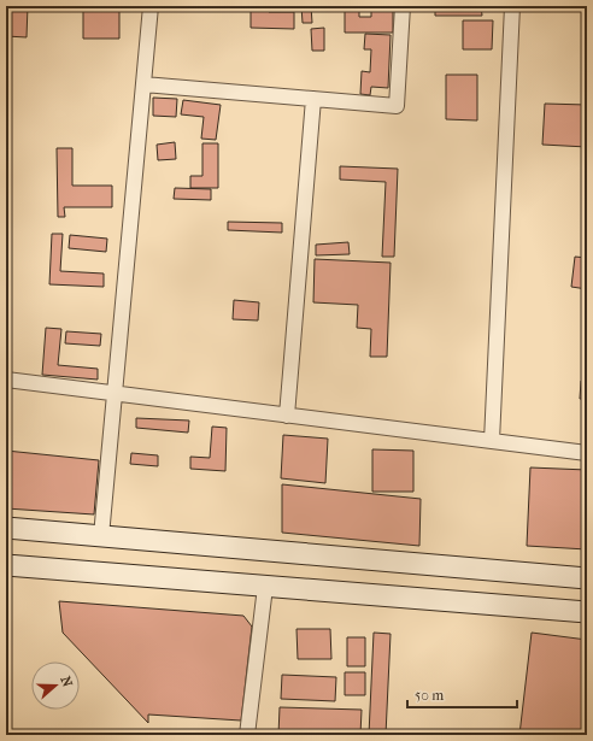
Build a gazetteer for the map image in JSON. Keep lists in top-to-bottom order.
{
  "scale_bar": "50 m",
  "north": "right"
}
